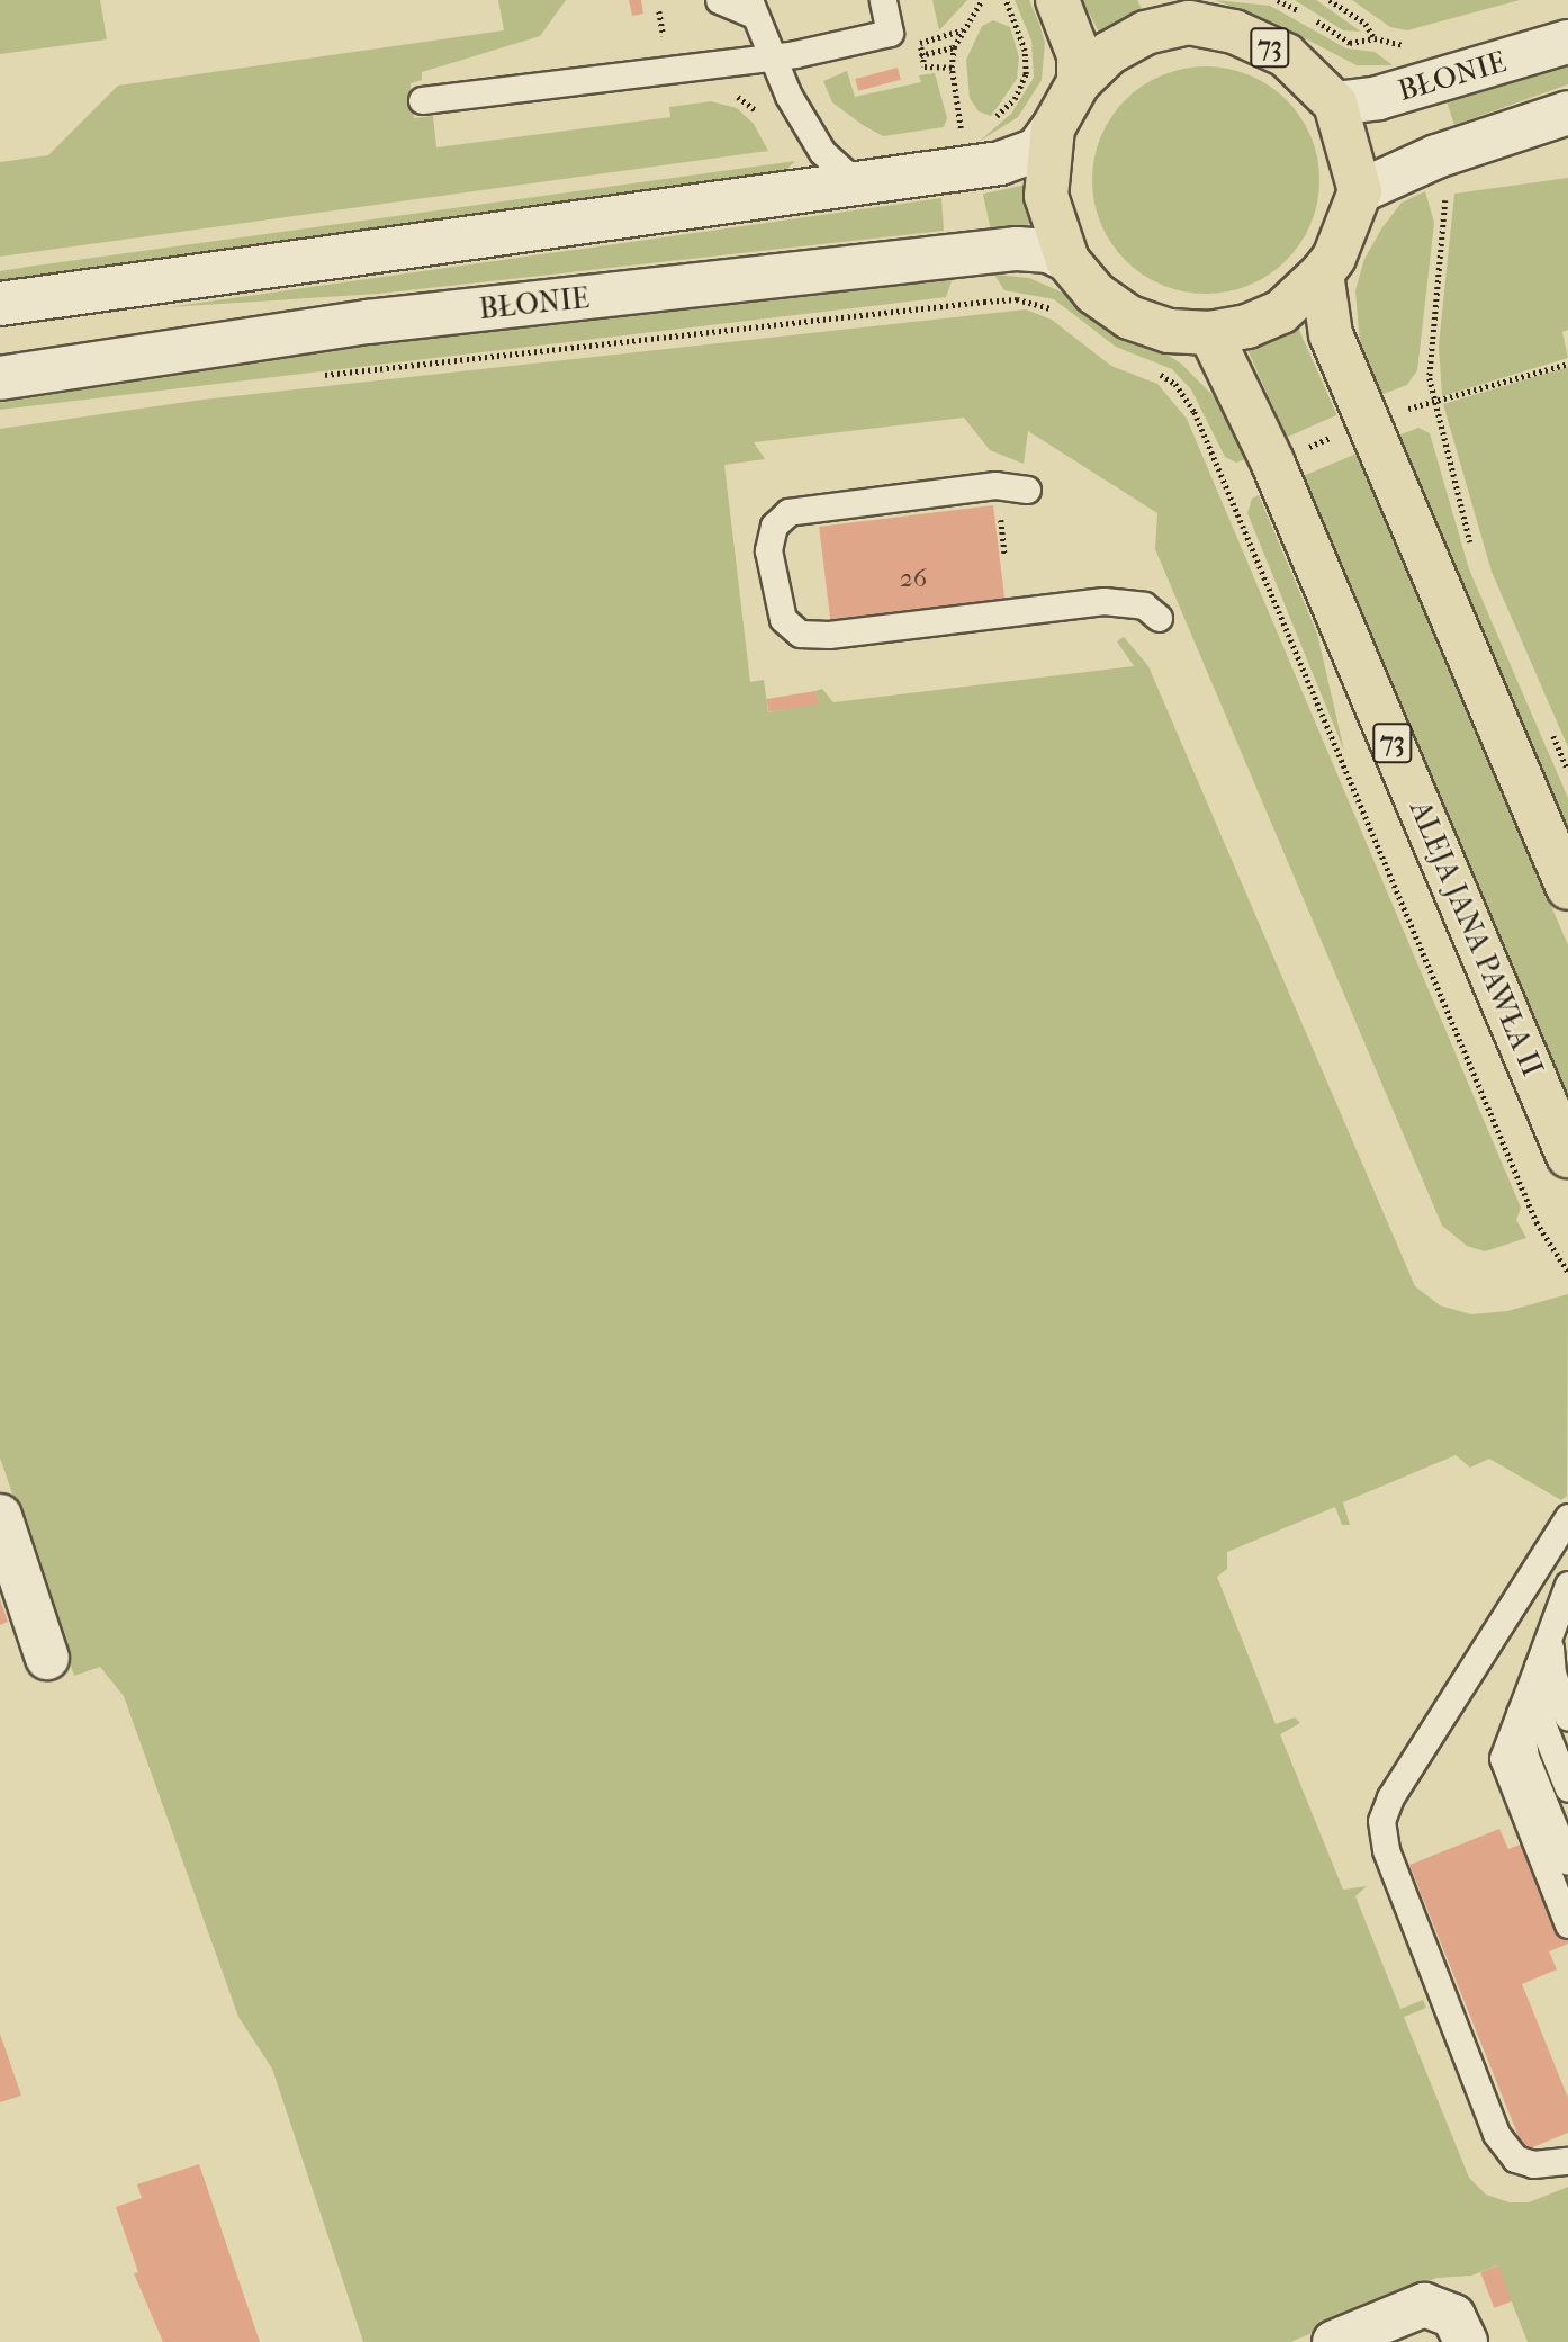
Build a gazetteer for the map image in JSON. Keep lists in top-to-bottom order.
{
  "streets": {
    "main road": ["73", "BŁONIE", "ALEJA JANA PAWŁA II"]
  },
  "crossings": [
    ["73", "BŁONIE"],
    ["73", "ALEJA JANA PAWŁA II"]
  ],
  "house_numbers": ["26"]
}
